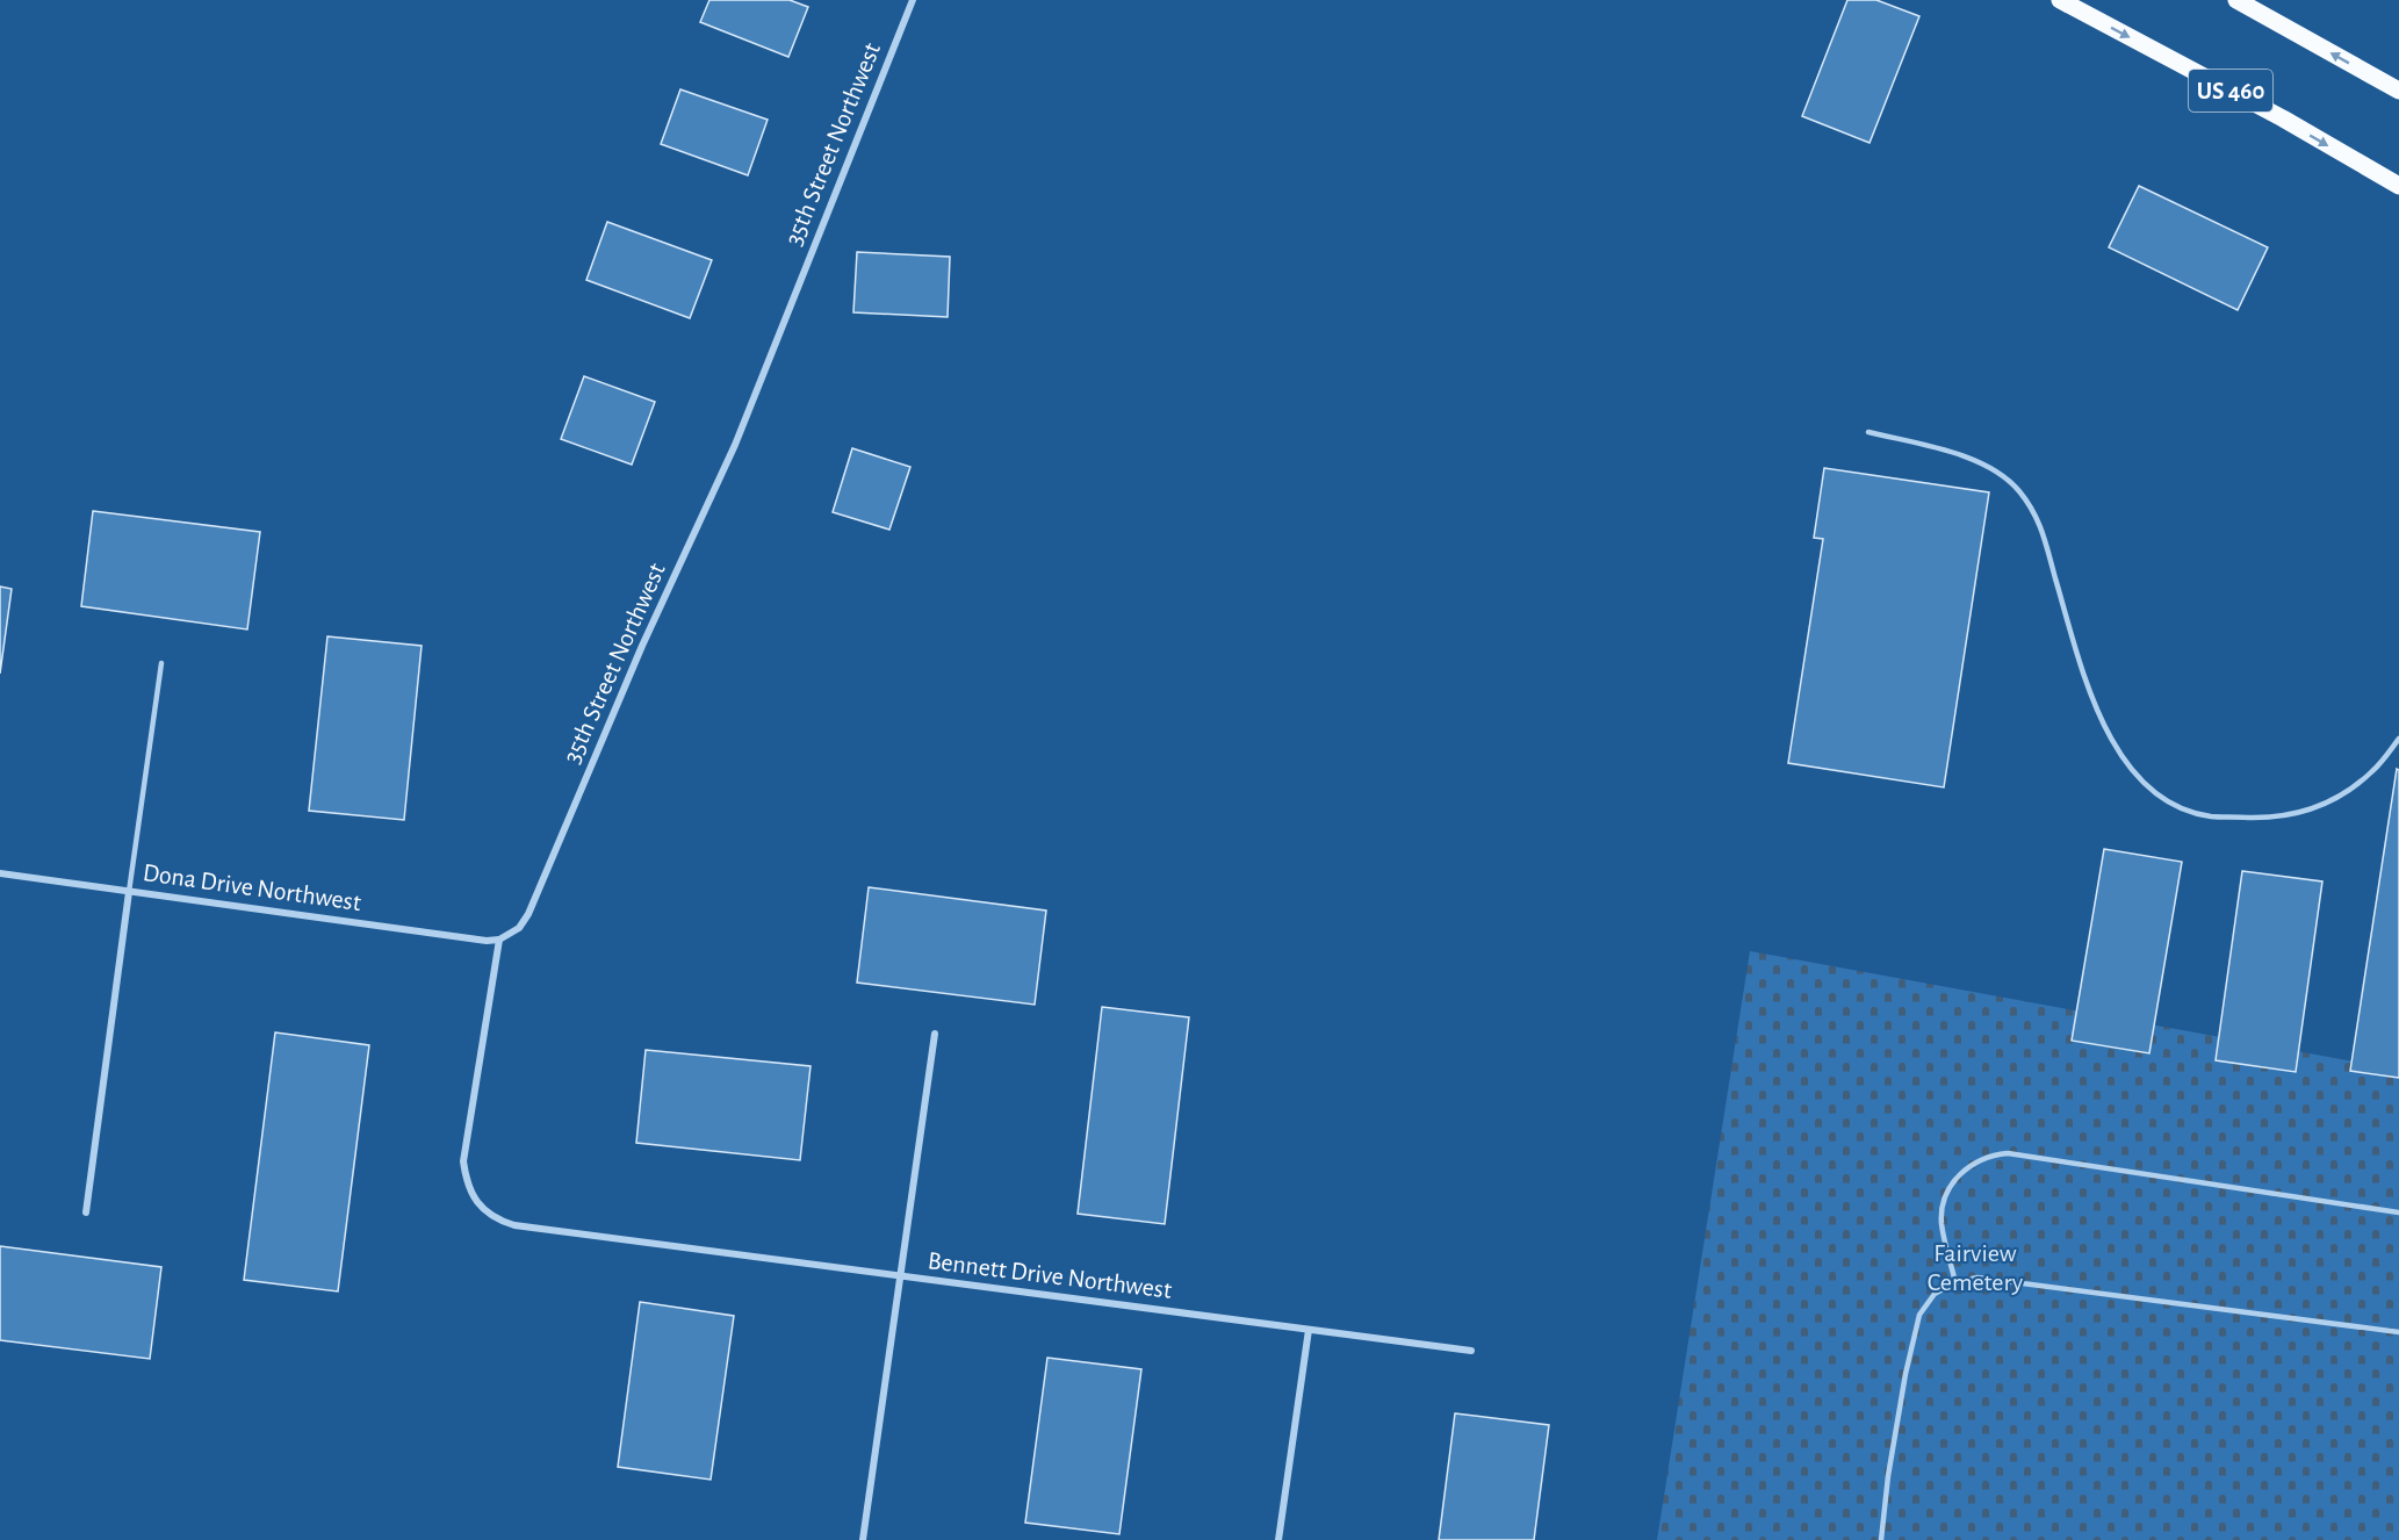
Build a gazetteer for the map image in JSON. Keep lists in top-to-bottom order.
{
  "streets": {
    "main road": ["US 460"],
    "street": ["35th Street Northwest", "Dona Drive Northwest", "Bennett Drive Northwest"]
  },
  "crossings": [
    ["35th Street Northwest", "Dona Drive Northwest"],
    ["35th Street Northwest", "Bennett Drive Northwest"],
    ["Dona Drive Northwest", "Bennett Drive Northwest"]
  ],
  "parks": ["Fairview Cemetery"]
}
